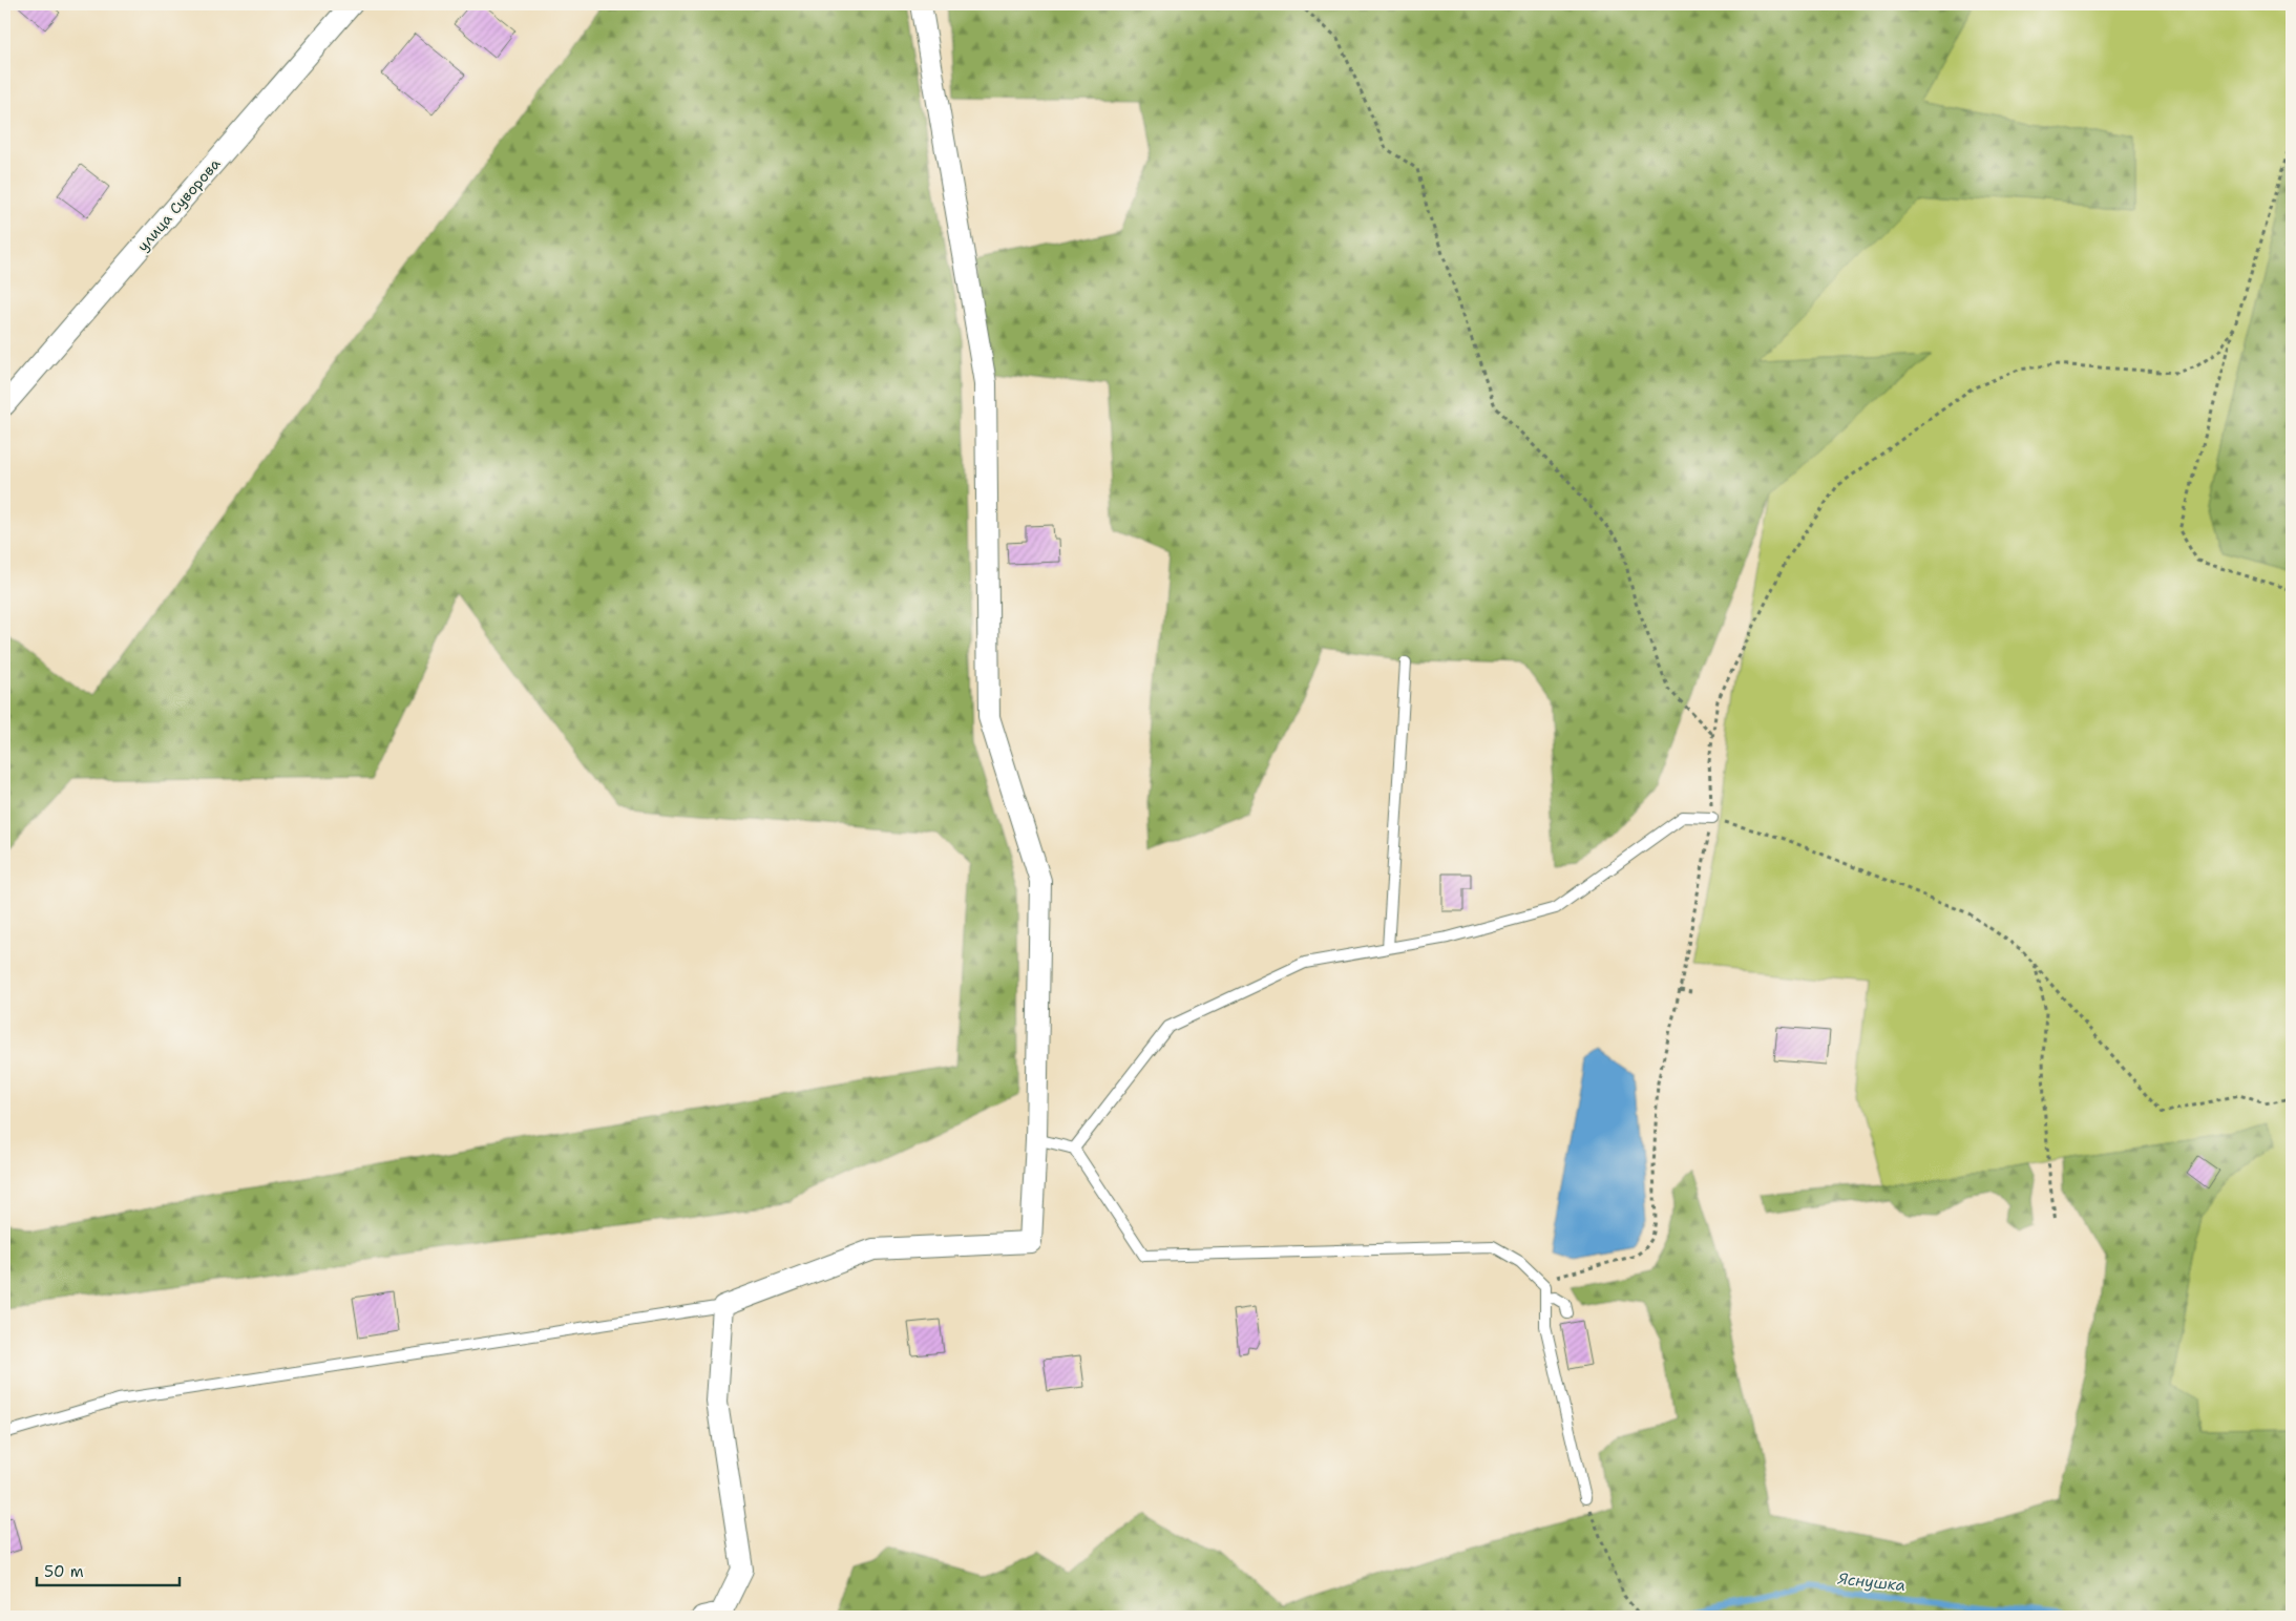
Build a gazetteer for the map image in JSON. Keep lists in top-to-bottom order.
{
  "streets": {
    "street": ["улица Суворова"]
  },
  "water": ["Яснушка"],
  "scale_bar": "50 m"
}
